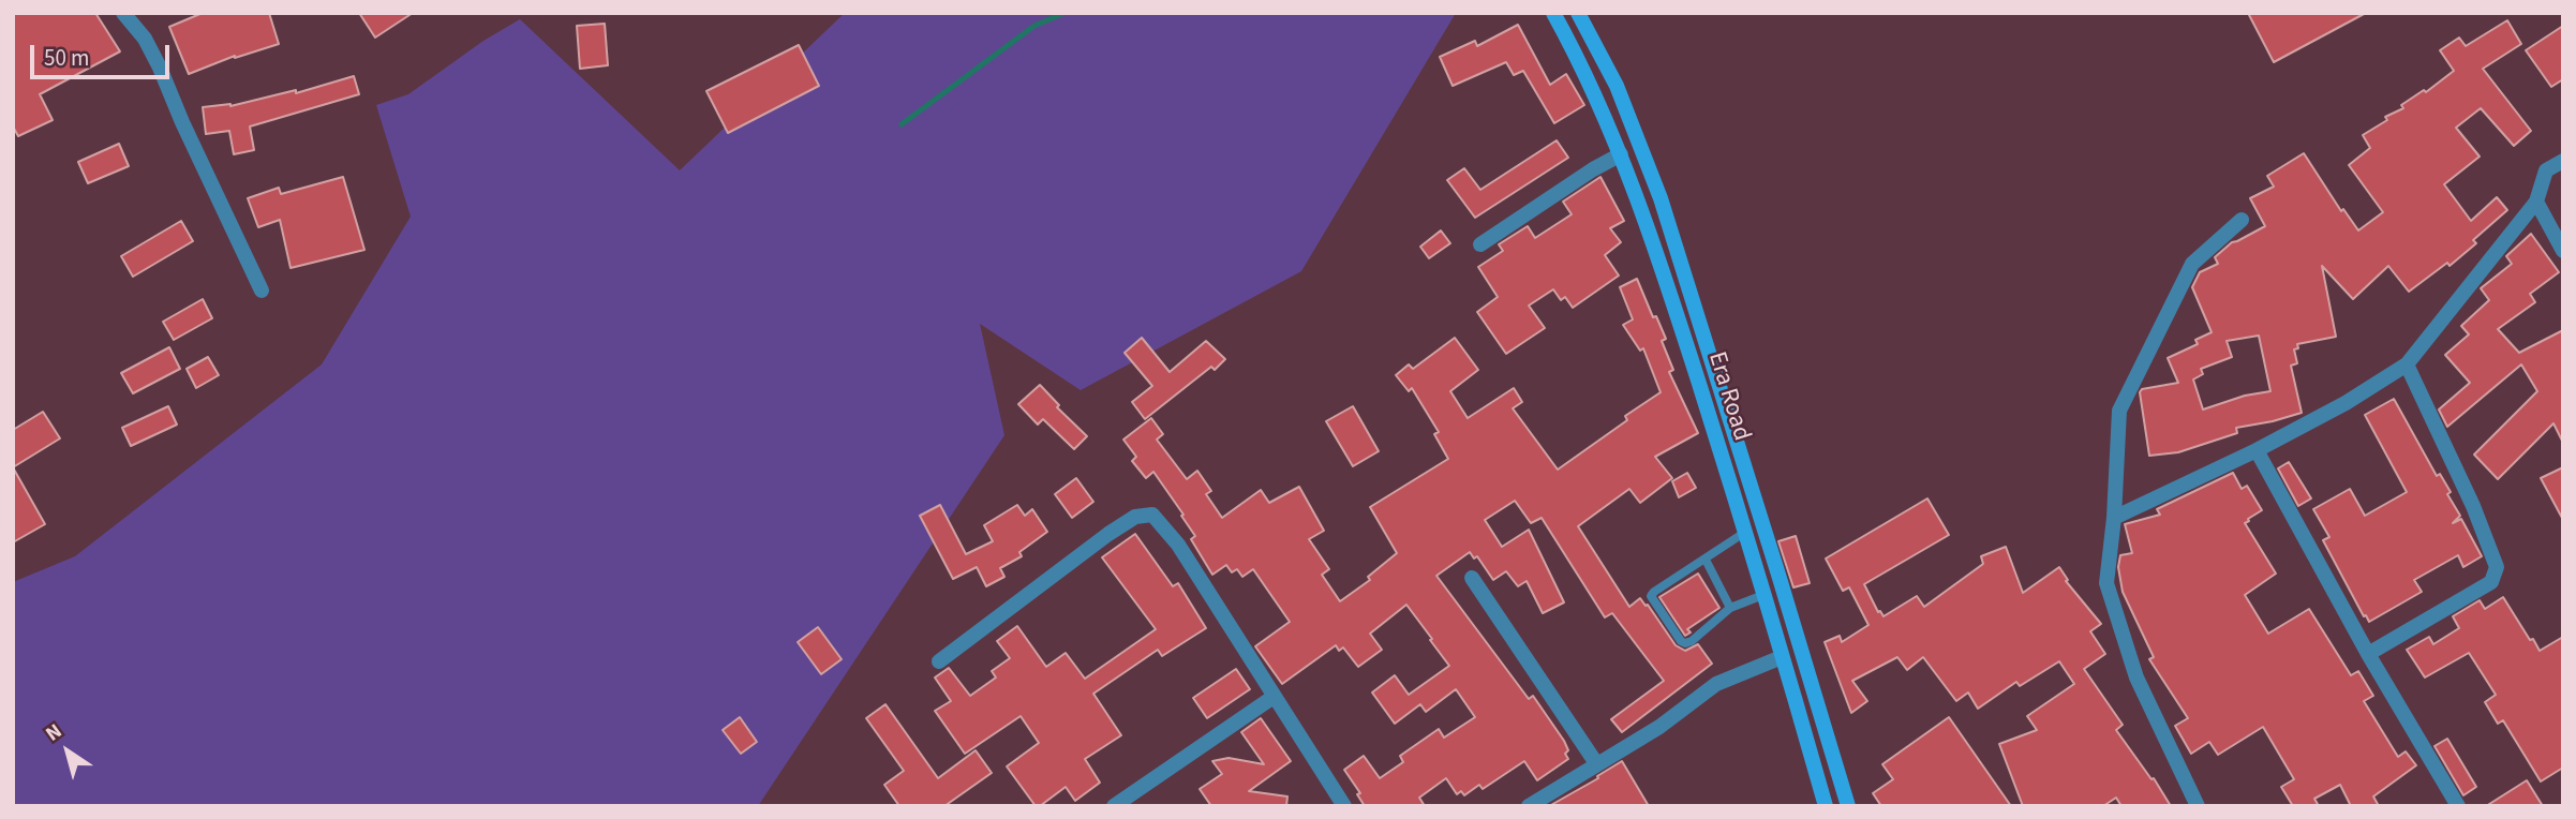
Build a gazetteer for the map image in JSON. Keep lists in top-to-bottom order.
{
  "streets": {
    "main road": ["Era Road"]
  },
  "scale_bar": "50 m",
  "north": "top left"
}
